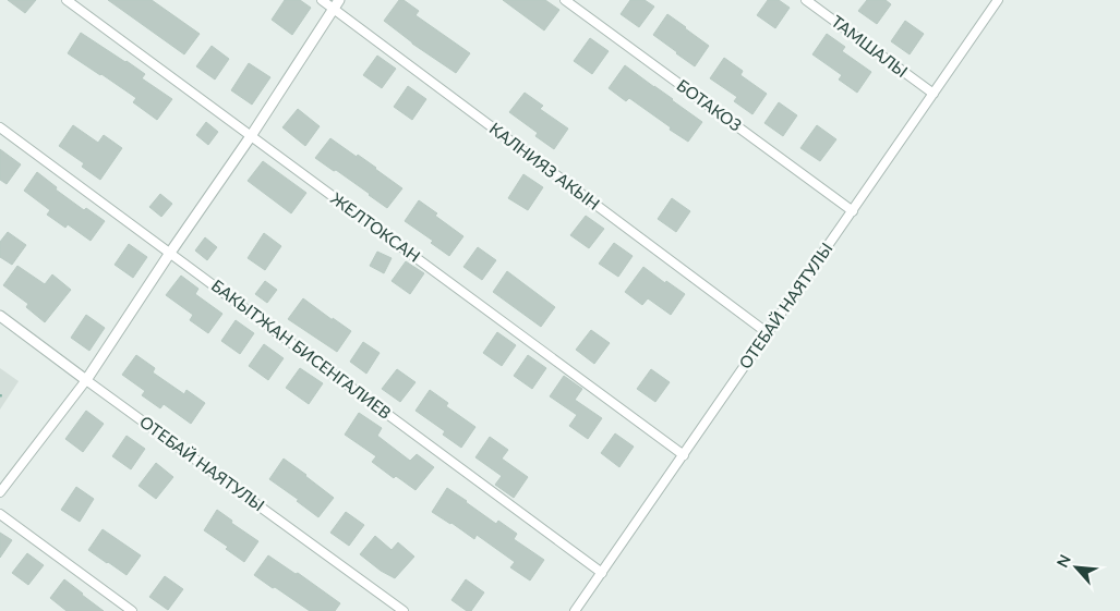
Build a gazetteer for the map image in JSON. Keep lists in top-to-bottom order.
{
  "streets": {
    "street": [
      "ТАМШАЛЫ",
      "БОТАКОЗ",
      "КАЛНИЯЗ АКЫН",
      "ЖЕЛТОКСАН",
      "ОТЕБАЙ НАЯТУЛЫ",
      "БАКЫТЖАН БИСЕНГАЛИЕВ"
    ]
  },
  "crossings": [
    ["ТАМШАЛЫ", "ОТЕБАЙ НАЯТУЛЫ"],
    ["БОТАКОЗ", "ОТЕБАЙ НАЯТУЛЫ"],
    ["КАЛНИЯЗ АКЫН", "ОТЕБАЙ НАЯТУЛЫ"],
    ["ЖЕЛТОКСАН", "ОТЕБАЙ НАЯТУЛЫ"],
    ["ОТЕБАЙ НАЯТУЛЫ", "БАКЫТЖАН БИСЕНГАЛИЕВ"]
  ],
  "north": "top left"
}
